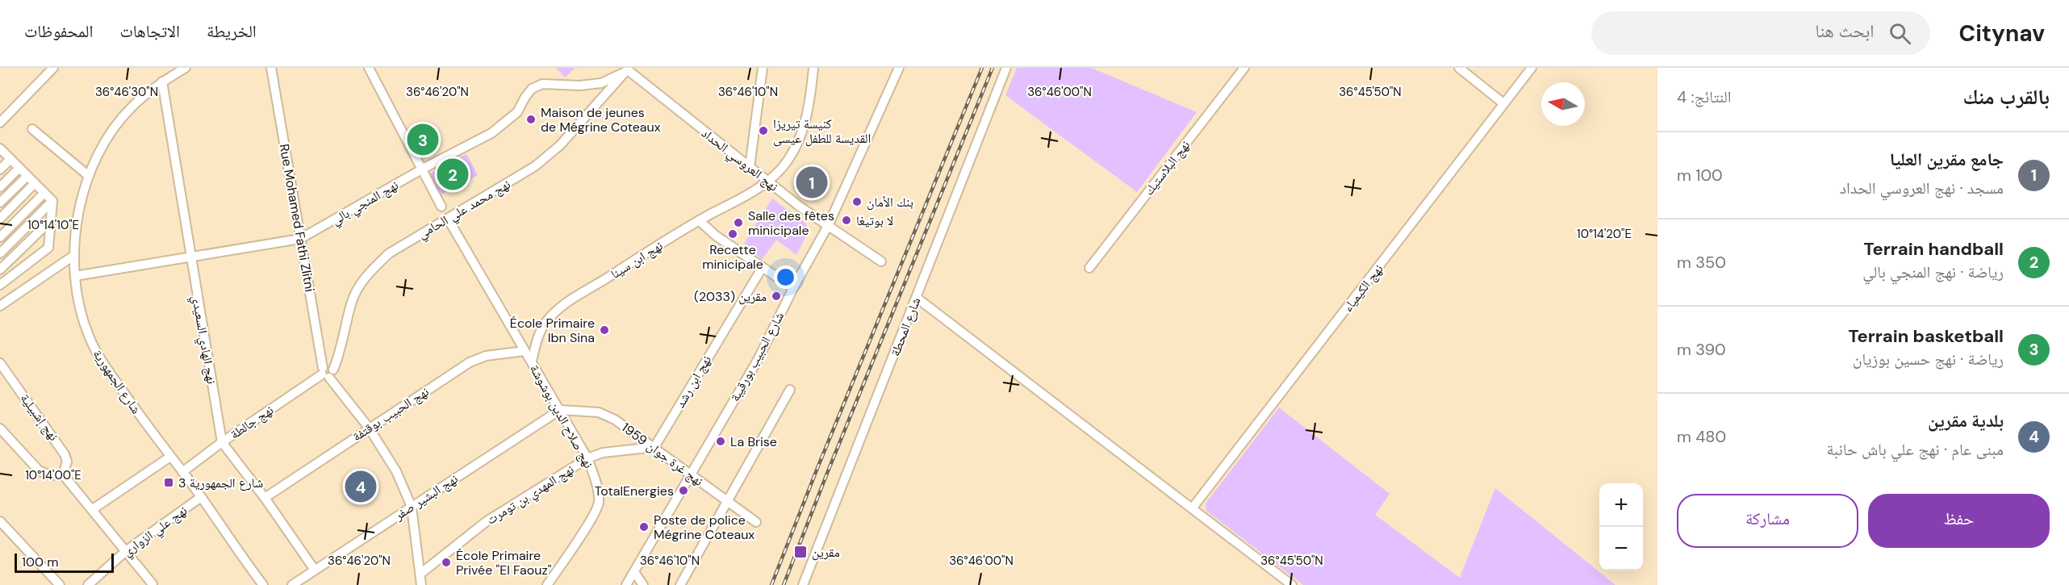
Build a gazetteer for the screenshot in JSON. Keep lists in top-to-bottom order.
{
  "streets": {
    "street": [
      "نهج العروسي الحداد",
      "نهج البلاستيك",
      "نهج المنجي بالي",
      "نهج محمد علي الحامي",
      "Rue Mohamed Fathi Zlitni",
      "نهج ابن سينا",
      "نهج الكيمياء",
      "شارع المحطة",
      "نهج الهادي السعيدي",
      "شارع الحبيب بورقيبة",
      "شارع الجمهورية",
      "نهج ابن رشد",
      "نهج الحبيب بوقتفة",
      "نهج صلاح الدين بوشوشة",
      "نهج إشبيلية",
      "نهج جالطة",
      "نهج غرة جوان 1959",
      "نهج المهدي بن تومرت",
      "نهج البشير صفر",
      "نهج علي الزواري"
    ]
  },
  "crossings": [
    ["نهج العروسي الحداد", "نهج المنجي بالي"],
    ["نهج العروسي الحداد", "نهج محمد علي الحامي"],
    ["نهج العروسي الحداد", "نهج ابن سينا"],
    ["نهج العروسي الحداد", "شارع الحبيب بورقيبة"],
    ["نهج المنجي بالي", "نهج محمد علي الحامي"],
    ["نهج المنجي بالي", "Rue Mohamed Fathi Zlitni"],
    ["نهج المنجي بالي", "نهج الهادي السعيدي"],
    ["نهج المنجي بالي", "شارع الجمهورية"],
    ["نهج محمد علي الحامي", "Rue Mohamed Fathi Zlitni"],
    ["نهج محمد علي الحامي", "نهج صلاح الدين بوشوشة"],
    ["نهج محمد علي الحامي", "نهج جالطة"],
    ["Rue Mohamed Fathi Zlitni", "نهج جالطة"],
    ["نهج ابن سينا", "نهج صلاح الدين بوشوشة"],
    ["نهج الهادي السعيدي", "شارع الجمهورية"],
    ["نهج الهادي السعيدي", "نهج الحبيب بوقتفة"],
    ["نهج الهادي السعيدي", "نهج جالطة"],
    ["نهج الهادي السعيدي", "نهج البشير صفر"],
    ["شارع الحبيب بورقيبة", "نهج غرة جوان 1959"],
    ["شارع الجمهورية", "نهج جالطة"],
    ["شارع الجمهورية", "نهج علي الزواري"],
    ["نهج ابن رشد", "نهج غرة جوان 1959"],
    ["نهج ابن رشد", "نهج المهدي بن تومرت"],
    ["نهج الحبيب بوقتفة", "نهج صلاح الدين بوشوشة"],
    ["نهج صلاح الدين بوشوشة", "نهج غرة جوان 1959"],
    ["نهج صلاح الدين بوشوشة", "نهج المهدي بن تومرت"],
    ["نهج صلاح الدين بوشوشة", "نهج البشير صفر"],
    ["نهج غرة جوان 1959", "نهج المهدي بن تومرت"],
    ["نهج غرة جوان 1959", "نهج البشير صفر"]
  ],
  "places": {
    "other": [
      "Maison de jeunes de Mégrine Coteaux",
      "كنيسة تيريزا القديسة للطفل عيسى",
      "بنك الأمان",
      "لا بوتيغا",
      "Salle des fêtes minicipale",
      "Recette minicipale",
      "مقرين (2033)",
      "École Primaire Ibn Sina",
      "La Brise",
      "TotalEnergies",
      "Poste de police Mégrine Coteaux",
      "École Primaire Privée \"El Faouz\""
    ],
    "transit": ["شارع الجمهورية 3", "مقرين"]
  },
  "scale_bar": "100 m",
  "north": "left",
  "page": {
    "header": "Citynav",
    "search": "ابحث هنا",
    "nav": ["الخريطة", "الاتجاهات", "المحفوظات"],
    "heading": ["بالقرب منك", "النتائج: 4"],
    "pins": [
      "3",
      "2",
      "1",
      "4"
    ],
    "list": [
      {
        "mark": "1",
        "name": "جامع مقرين العليا",
        "note": "مسجد · نهج العروسي الحداد",
        "value": "100 m"
      },
      {
        "mark": "2",
        "name": "Terrain handball",
        "note": "رياضة · نهج المنجي بالي",
        "value": "350 m"
      },
      {
        "mark": "3",
        "name": "Terrain basketball",
        "note": "رياضة · نهج حسين بوزيان",
        "value": "390 m"
      },
      {
        "mark": "4",
        "name": "بلدية مقرين",
        "note": "مبنى عام · نهج علي باش حانبة",
        "value": "480 m"
      }
    ],
    "buttons": ["حفظ", "مشاركة"],
    "map_buttons": ["+", "−"],
    "scale": "100 m"
  },
  "coordinates": [
    "36°45'50\"N",
    "36°46'30\"N",
    "36°46'20\"N",
    "36°46'10\"N",
    "36°46'00\"N",
    "10°14'10\"E",
    "10°14'20\"E",
    "10°14'00\"E"
  ]
}
